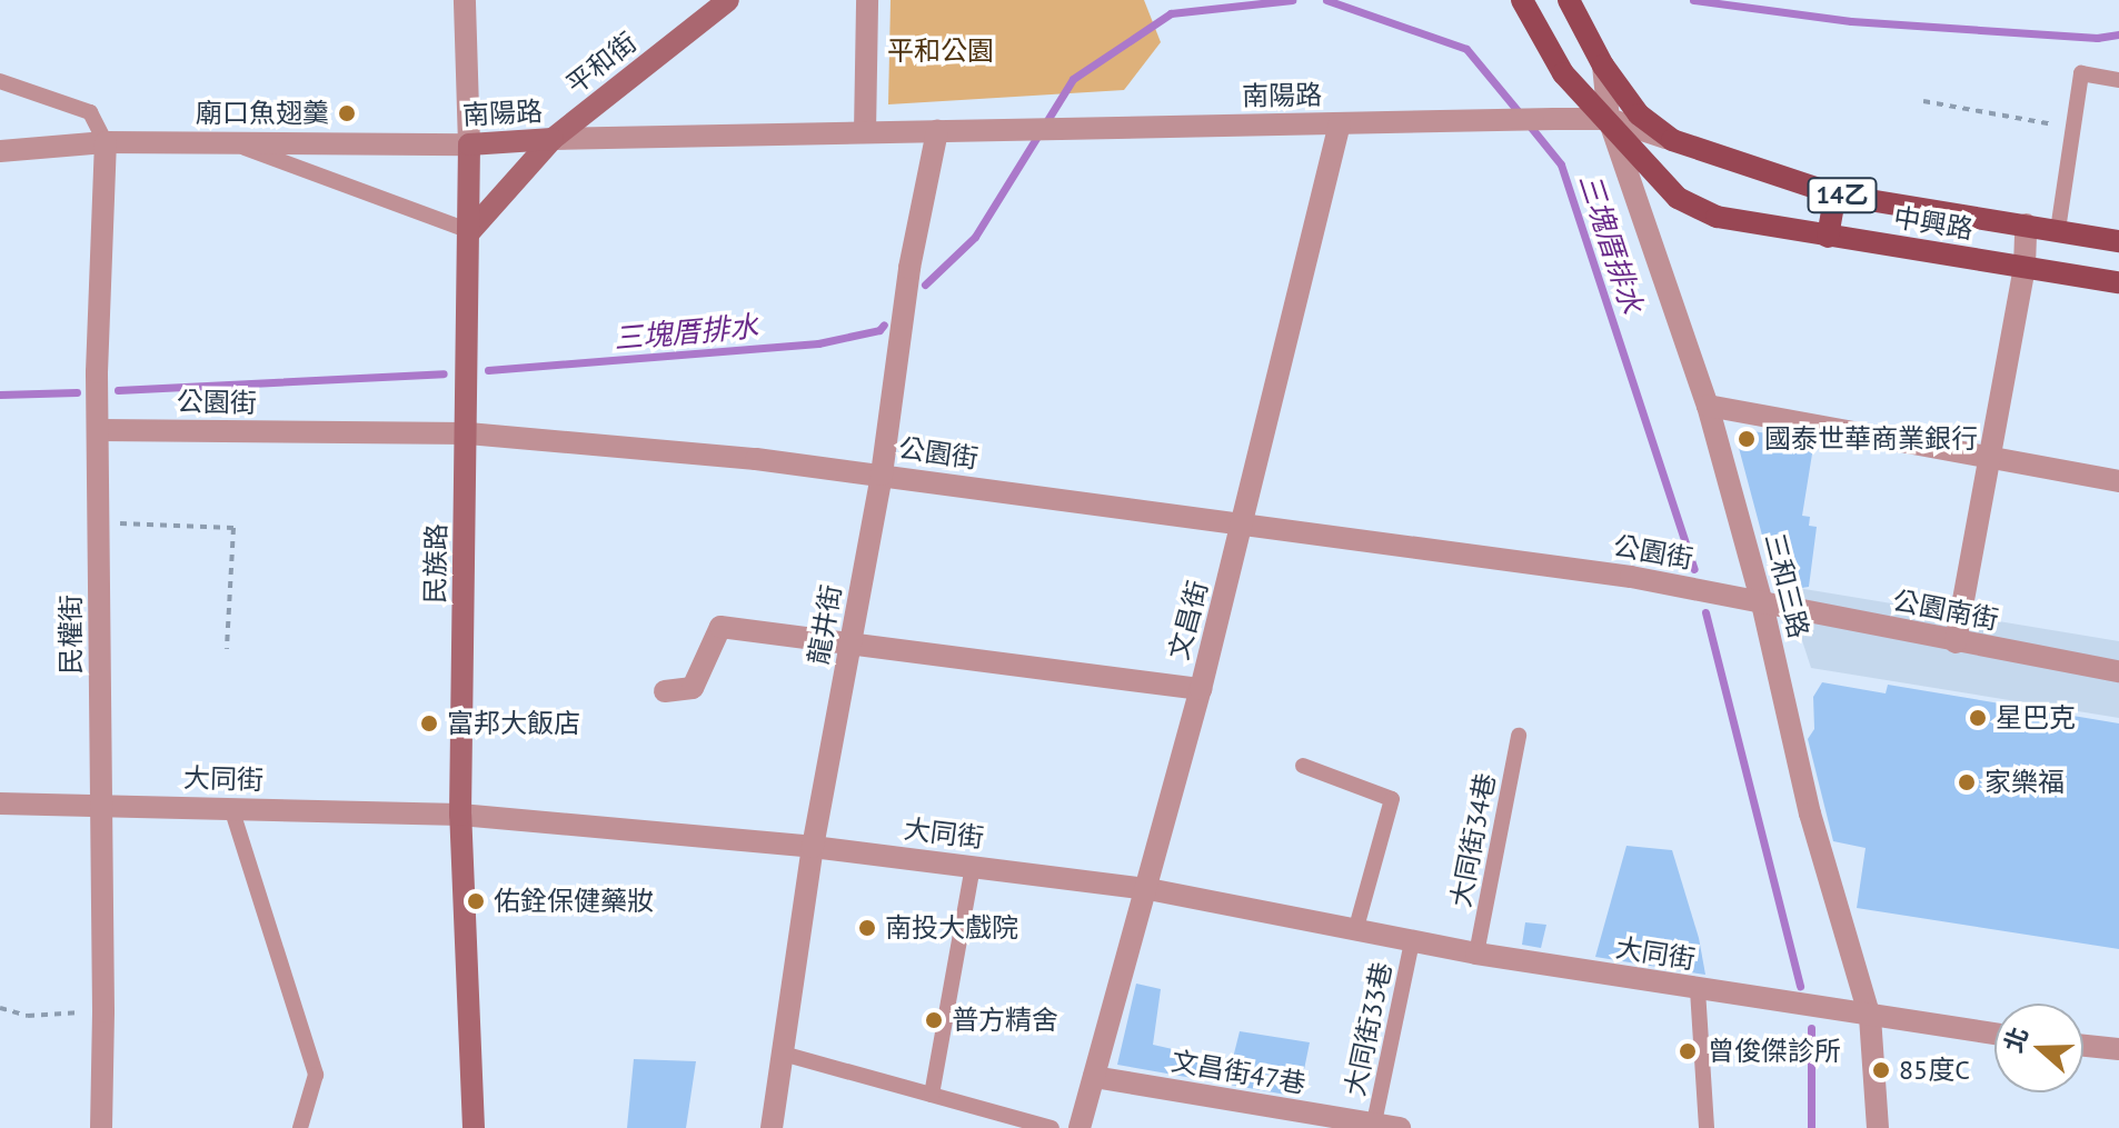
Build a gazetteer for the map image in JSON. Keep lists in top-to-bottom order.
{
  "streets": {
    "main road": [
      "平和街",
      "南陽路",
      "14乙",
      "中興路",
      "民族路"
    ],
    "street": [
      "公園街",
      "三和三路",
      "公園南街",
      "文昌街",
      "龍井街",
      "民權街",
      "大同街",
      "文昌街47巷"
    ],
    "lane": ["大同街34巷", "大同街33巷"]
  },
  "crossings": [
    ["平和街", "南陽路"],
    ["平和街", "民族路"],
    ["南陽路", "中興路"],
    ["南陽路", "民族路"],
    ["南陽路", "三和三路"],
    ["南陽路", "文昌街"],
    ["南陽路", "龍井街"],
    ["南陽路", "民權街"],
    ["中興路", "三和三路"],
    ["公園街", "民族路"],
    ["公園街", "三和三路"],
    ["公園街", "公園南街"],
    ["公園街", "文昌街"],
    ["公園街", "龍井街"],
    ["公園街", "民權街"],
    ["民族路", "大同街"],
    ["三和三路", "公園南街"],
    ["三和三路", "大同街"],
    ["文昌街", "大同街"],
    ["文昌街", "文昌街47巷"],
    ["龍井街", "大同街"],
    ["民權街", "大同街"],
    ["大同街", "大同街34巷"],
    ["大同街", "大同街33巷"],
    ["大同街33巷", "文昌街47巷"]
  ],
  "water": ["三塊厝排水"],
  "parks": ["平和公園"],
  "places": [
    "廟口魚翅羹",
    "國泰世華商業銀行",
    "星巴克",
    "富邦大飯店",
    "家樂福",
    "佑銓保健藥妝",
    "南投大戲院",
    "普方精舍",
    "曾俊傑診所",
    "85度C"
  ],
  "north": "left"
}
